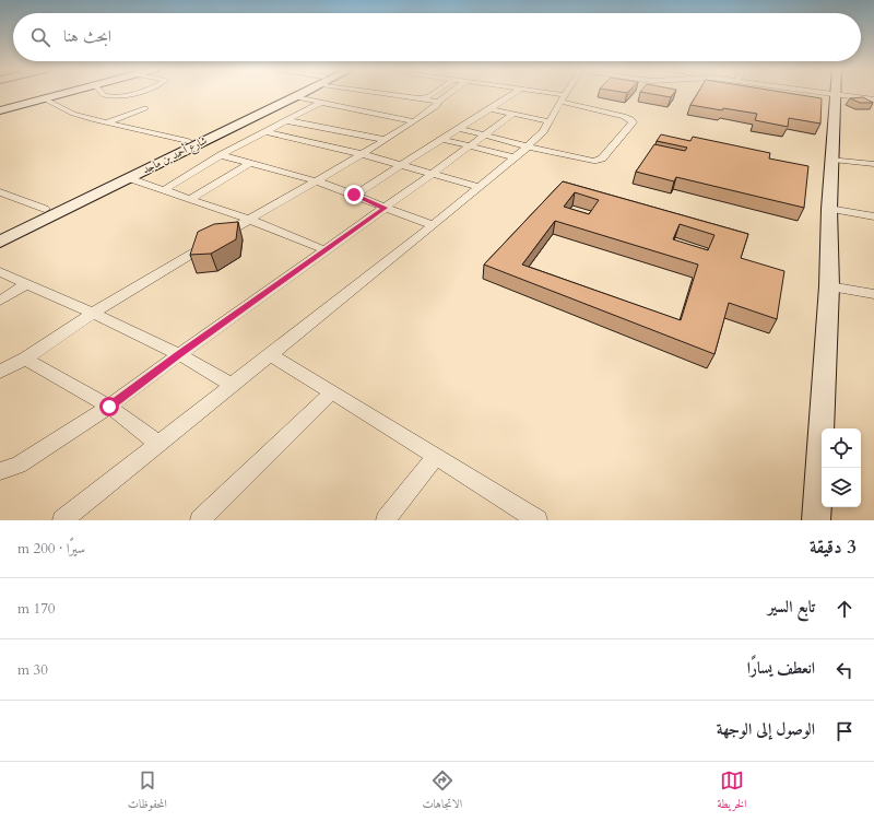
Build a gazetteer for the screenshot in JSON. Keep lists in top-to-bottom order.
{
  "streets": {
    "street": ["شارع أحمد بن ماجد"]
  },
  "page": {
    "search": "ابحث هنا",
    "heading": ["3 دقيقة", "سيرًا · 200 m"],
    "list": [
      ["تابع السير", "170 m"],
      ["انعطف يسارًا", "30 m"],
      "الوصول إلى الوجهة"
    ],
    "nav": ["الخريطة", "الاتجاهات", "المحفوظات"]
  }
}
